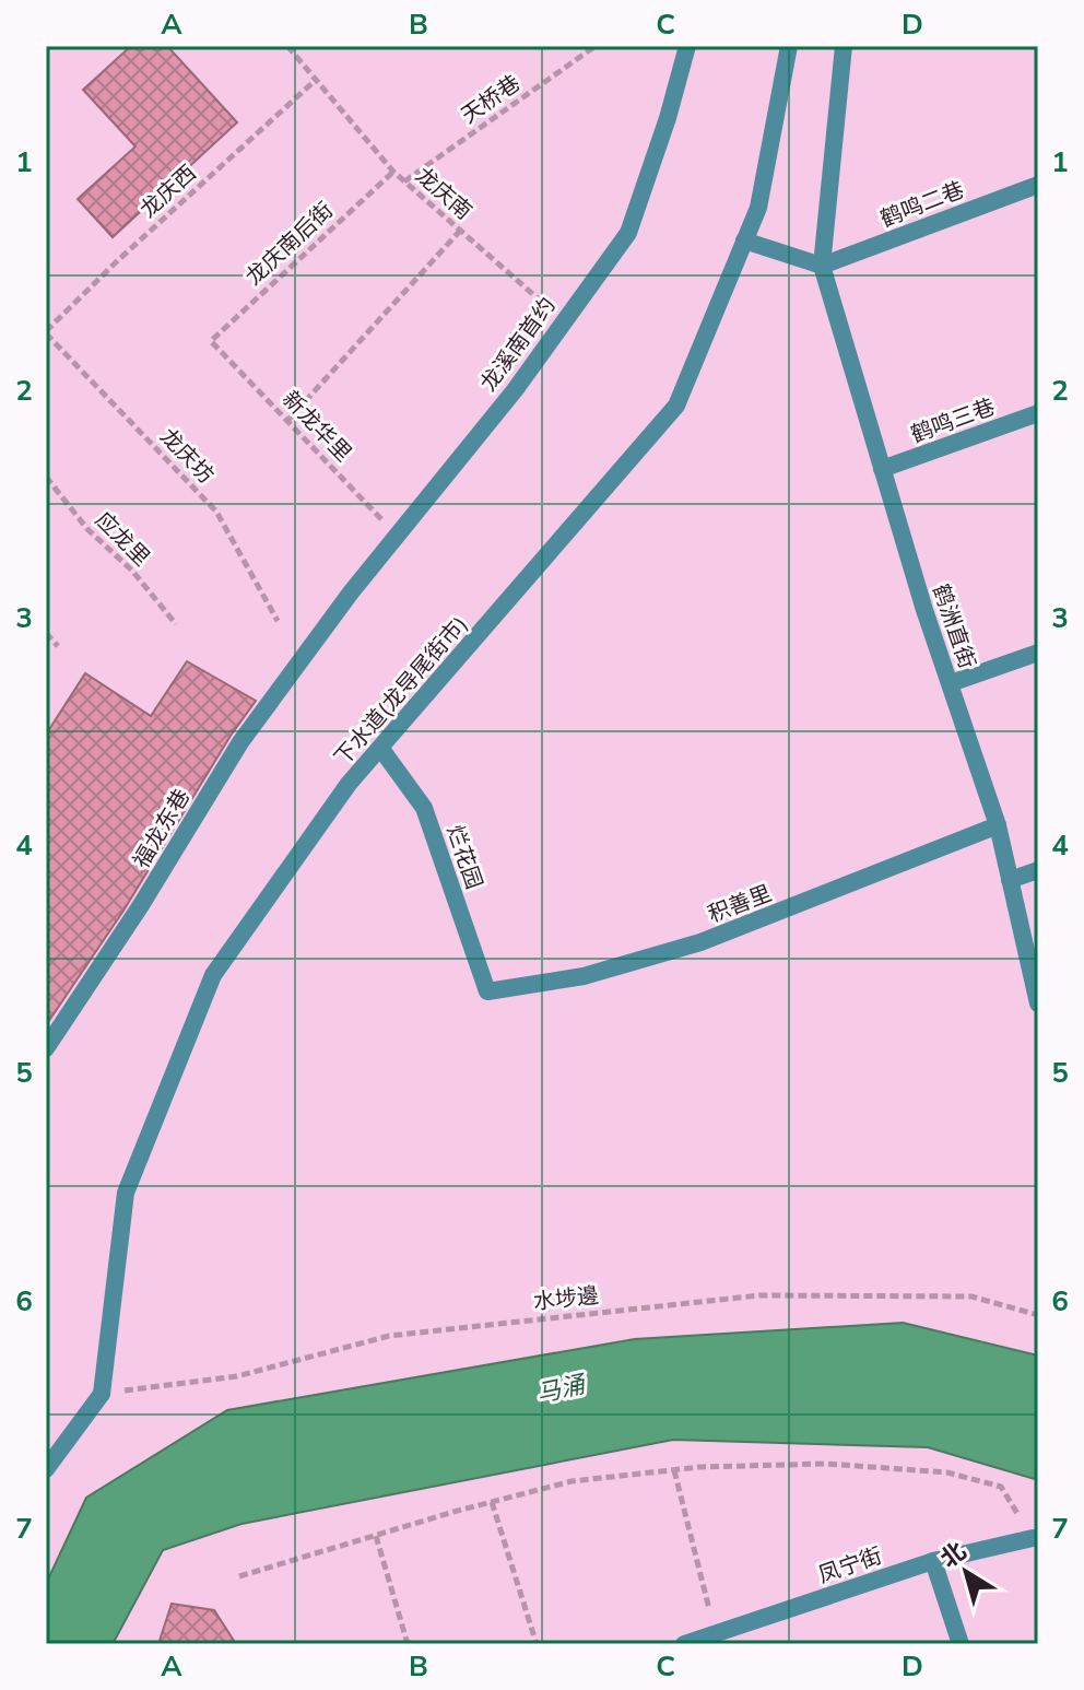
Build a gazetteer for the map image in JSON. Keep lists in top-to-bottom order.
{
  "streets": {
    "street": [
      "鹤鸣二巷",
      "龙溪南首约",
      "鹤鸣三巷",
      "鹤洲直街",
      "下水道(龙导尾街市)",
      "福龙东巷",
      "烂花园",
      "积善里",
      "凤宁街"
    ],
    "path": [
      "天桥巷",
      "龙庆西",
      "龙庆南",
      "龙庆南后街",
      "新龙华里",
      "龙庆坊",
      "应龙里",
      "水埗邊"
    ]
  },
  "crossings": [
    ["天桥巷", "龙庆南"],
    ["龙庆西", "龙庆南"],
    ["龙庆西", "龙庆坊"],
    ["龙庆南", "龙庆南后街"],
    ["龙庆南", "龙溪南首约"],
    ["鹤鸣二巷", "鹤洲直街"],
    ["龙庆南后街", "新龙华里"],
    ["龙溪南首约", "新龙华里"],
    ["龙溪南首约", "福龙东巷"],
    ["鹤鸣三巷", "鹤洲直街"],
    ["鹤洲直街", "积善里"],
    ["下水道(龙导尾街市)", "烂花园"],
    ["下水道(龙导尾街市)", "水埗邊"],
    ["烂花园", "积善里"]
  ],
  "water": ["马涌"],
  "north": "top left",
  "grid": {
    "columns": [
      "A",
      "B",
      "C",
      "D"
    ],
    "rows": [
      "1",
      "2",
      "3",
      "4",
      "5",
      "6",
      "7"
    ]
  }
}
